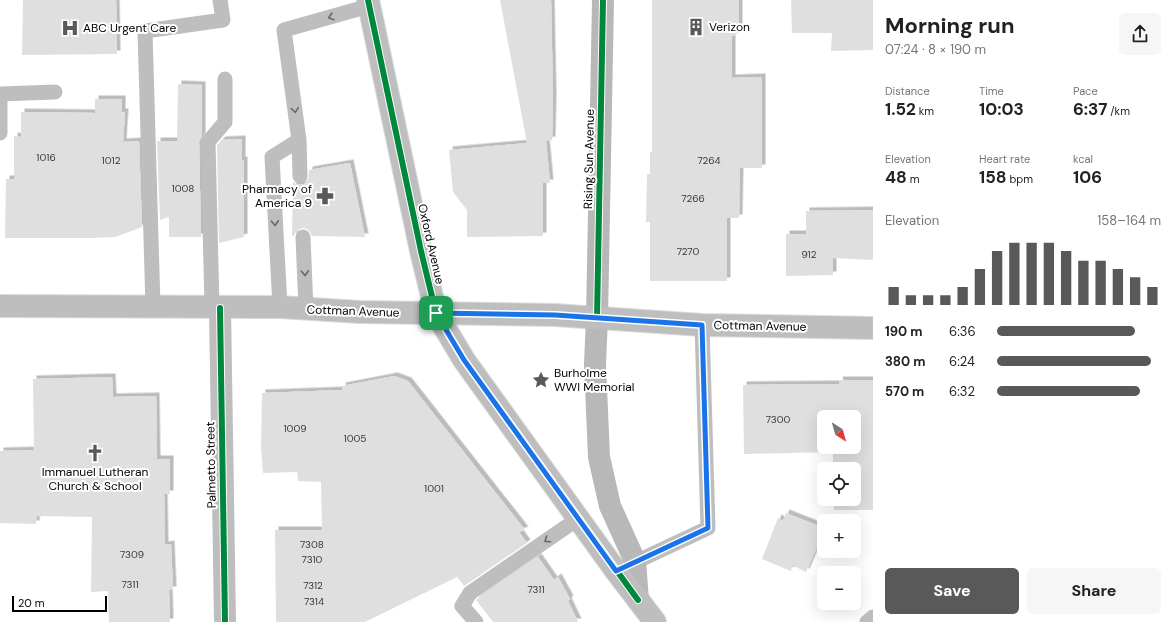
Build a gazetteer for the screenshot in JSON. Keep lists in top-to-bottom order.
{
  "streets": {
    "main road": [
      "Rising Sun Avenue",
      "Oxford Avenue",
      "Cottman Avenue",
      "Palmetto Street"
    ]
  },
  "crossings": [
    ["Rising Sun Avenue", "Oxford Avenue"],
    ["Rising Sun Avenue", "Cottman Avenue"],
    ["Oxford Avenue", "Cottman Avenue"],
    ["Cottman Avenue", "Palmetto Street"]
  ],
  "places": {
    "building": ["Verizon"],
    "hospital": ["ABC Urgent Care"],
    "pharmacy": ["Pharmacy of America 9"],
    "place": ["Burholme WWI Memorial"],
    "church": ["Immanuel Lutheran Church & School"]
  },
  "house_numbers": [
    "1016",
    "1012",
    "7264",
    "1008",
    "7266",
    "7270",
    "912",
    "7300",
    "1009",
    "1005",
    "1001",
    "7308",
    "7309",
    "7310",
    "7311",
    "7312",
    "7311",
    "7314"
  ],
  "scale_bar": "20 m",
  "north": "bottom right",
  "page": {
    "heading": ["Morning run", "07:24 · 8 × 190 m"],
    "stats": [
      ["Distance", "1.52 km"],
      ["Time", "10:03"],
      ["Pace", "6:37 /km"],
      ["Elevation", "48 m"],
      ["Heart rate", "158 bpm"],
      ["kcal", "106"]
    ],
    "chart": ["Elevation", "158–164 m"],
    "list": [
      {
        "name": "190 m",
        "note": "6:36"
      },
      {
        "name": "380 m",
        "note": "6:24"
      },
      {
        "name": "570 m",
        "note": "6:32"
      }
    ],
    "map_buttons": ["+", "−"],
    "buttons": ["Save", "Share"],
    "scale": "20 m"
  }
}
